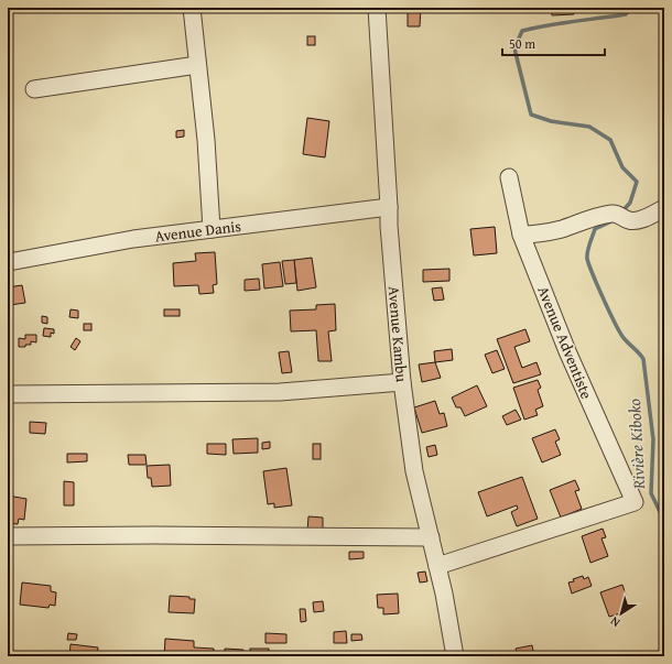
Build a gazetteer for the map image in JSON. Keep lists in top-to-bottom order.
{
  "streets": {
    "street": ["Avenue Danis", "Avenue Kambu", "Avenue Adventiste"]
  },
  "crossings": [
    ["Avenue Danis", "Avenue Kambu"],
    ["Avenue Kambu", "Avenue Adventiste"]
  ],
  "water": ["Rivière Kiboko"],
  "scale_bar": "50 m",
  "north": "bottom left"
}
